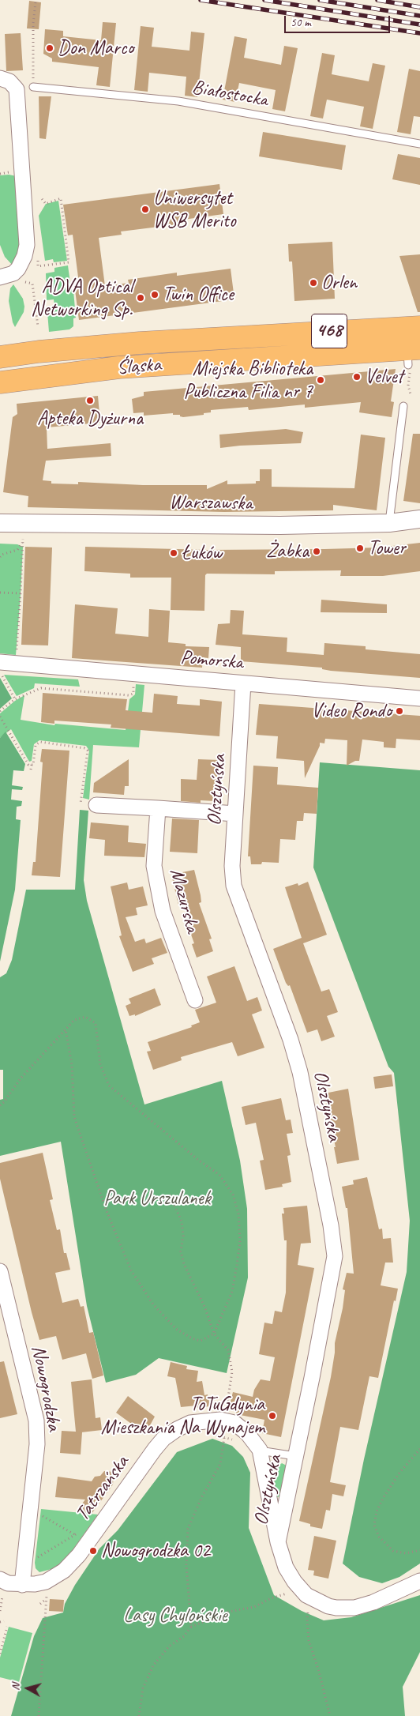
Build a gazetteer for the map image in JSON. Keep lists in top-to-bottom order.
{
  "streets": {
    "main road": ["468", "Śląska"],
    "street": [
      "Warszawska",
      "Pomorska",
      "Olsztyńska",
      "Mazurska",
      "Nowogrodzka",
      "Tatrzańska"
    ],
    "lane": ["Białostocka"]
  },
  "crossings": [
    ["Pomorska", "Olsztyńska"],
    ["Olsztyńska", "Tatrzańska"],
    ["Nowogrodzka", "Tatrzańska"]
  ],
  "parks": ["Park Urszulanek", "Lasy Chylońskie"],
  "places": [
    "Don Marco",
    "Uniwersytet WSB Merito",
    "Orlen",
    "Twin Office",
    "ADVA Optical Networking Sp.",
    "Velvet",
    "Miejska Biblioteka Publiczna Filia nr 7",
    "Apteka Dyżurna",
    "Tower",
    "Żabka",
    "Łuków",
    "Video Rondo",
    "ToTuGdynia Mieszkania Na Wynajem",
    "Nowogrodzka 02"
  ],
  "scale_bar": "50 m",
  "north": "left"
}
